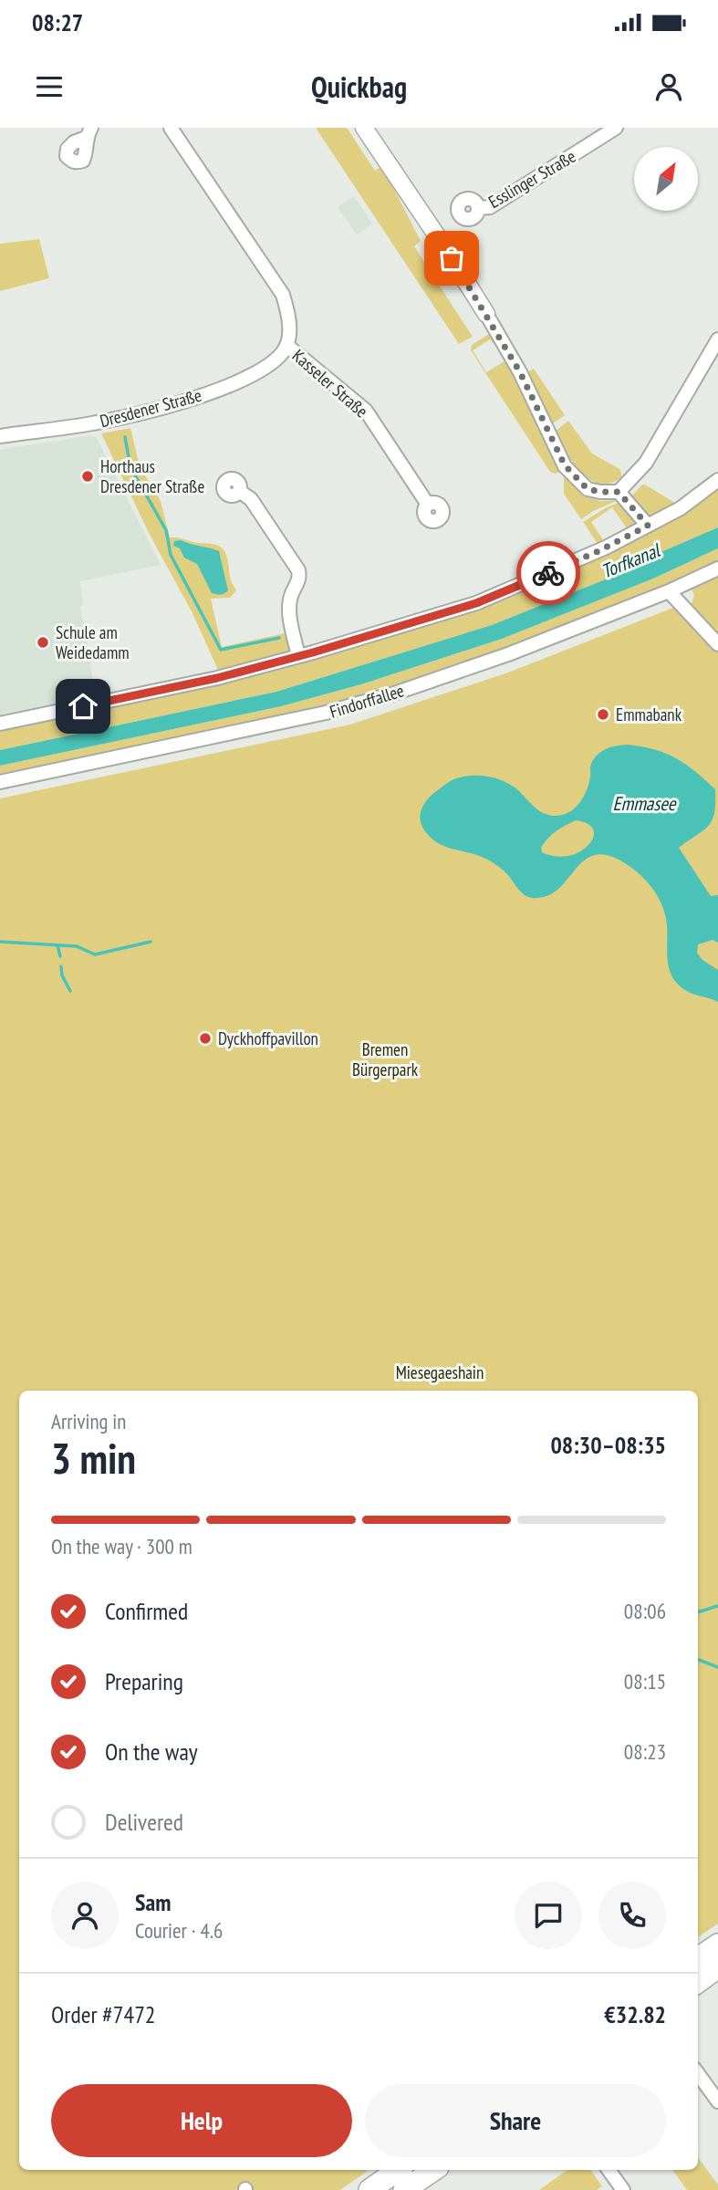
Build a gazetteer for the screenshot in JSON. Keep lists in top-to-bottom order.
{
  "streets": {
    "street": [
      "Esslinger Straße",
      "Kasseler Straße",
      "Dresdener Straße",
      "Findorffallee"
    ]
  },
  "crossings": [
    ["Kasseler Straße", "Dresdener Straße"]
  ],
  "water": ["Torfkanal", "Emmasee"],
  "parks": ["Bremen Bürgerpark", "Miesegaeshain"],
  "places": [
    "Horthaus Dresdener Straße",
    "Schule am Weidedamm",
    "Emmabank",
    "Dyckhoffpavillon"
  ],
  "north": "top right",
  "page": {
    "status": "08:27",
    "header": "Quickbag",
    "heading": ["3 min", "Arriving in", "08:30–08:35"],
    "panel": [
      "Sam",
      "Courier · 4.6",
      "Order #7472",
      "€32.82"
    ],
    "bar": "On the way · 300 m",
    "list": [
      ["Confirmed", "08:06"],
      ["Preparing", "08:15"],
      ["On the way", "08:23"],
      "Delivered"
    ],
    "buttons": ["Help", "Share"]
  }
}
